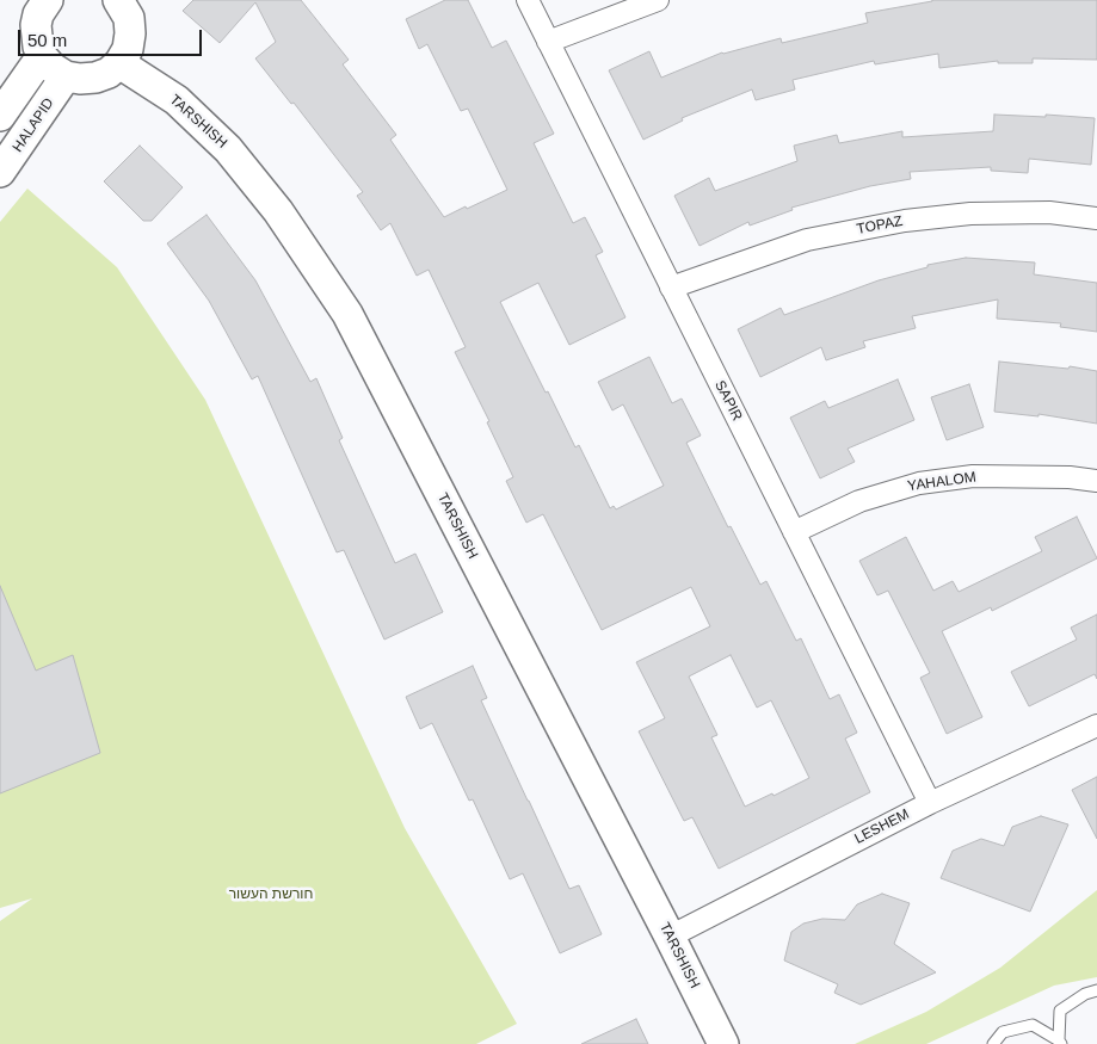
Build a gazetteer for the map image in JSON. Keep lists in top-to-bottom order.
{
  "streets": {
    "street": [
      "TARSHISH",
      "HALAPID",
      "TOPAZ",
      "SAPIR",
      "YAHALOM",
      "LESHEM"
    ]
  },
  "crossings": [
    ["TARSHISH", "LESHEM"],
    ["TOPAZ", "SAPIR"],
    ["SAPIR", "YAHALOM"],
    ["SAPIR", "LESHEM"]
  ],
  "parks": ["חורשת העשור"],
  "scale_bar": "50 m"
}
